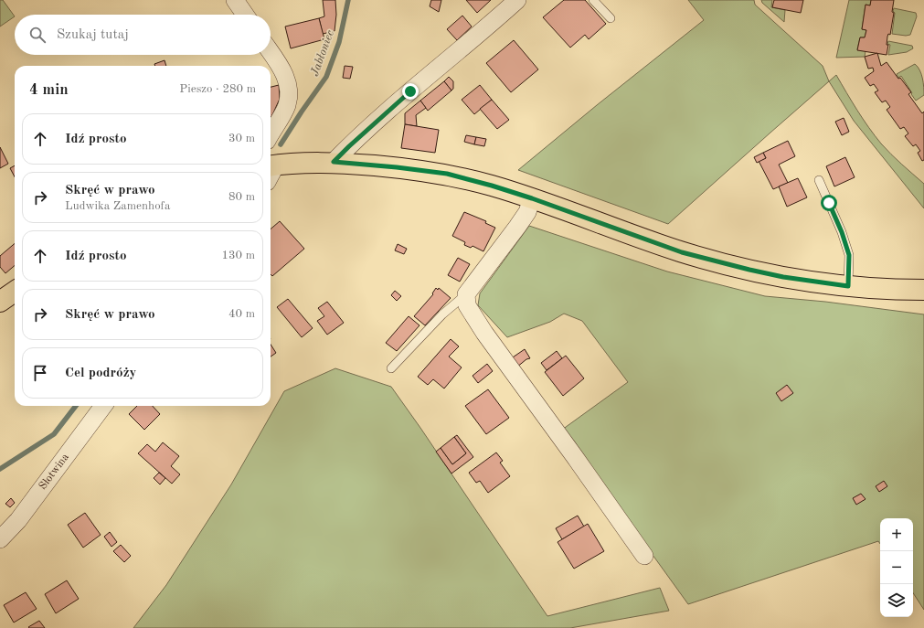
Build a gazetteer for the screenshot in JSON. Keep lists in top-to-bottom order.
{
  "streets": {
    "street": ["Słotwina"]
  },
  "water": ["Jabłoniec"],
  "page": {
    "search": "Szukaj tutaj",
    "heading": ["4 min", "Pieszo · 280 m"],
    "list": [
      ["Idź prosto", "30 m"],
      ["Skręć w prawo", "Ludwika Zamenhofa", "80 m"],
      ["Idź prosto", "130 m"],
      ["Skręć w prawo", "40 m"],
      "Cel podróży"
    ],
    "map_buttons": ["+", "−"]
  }
}
